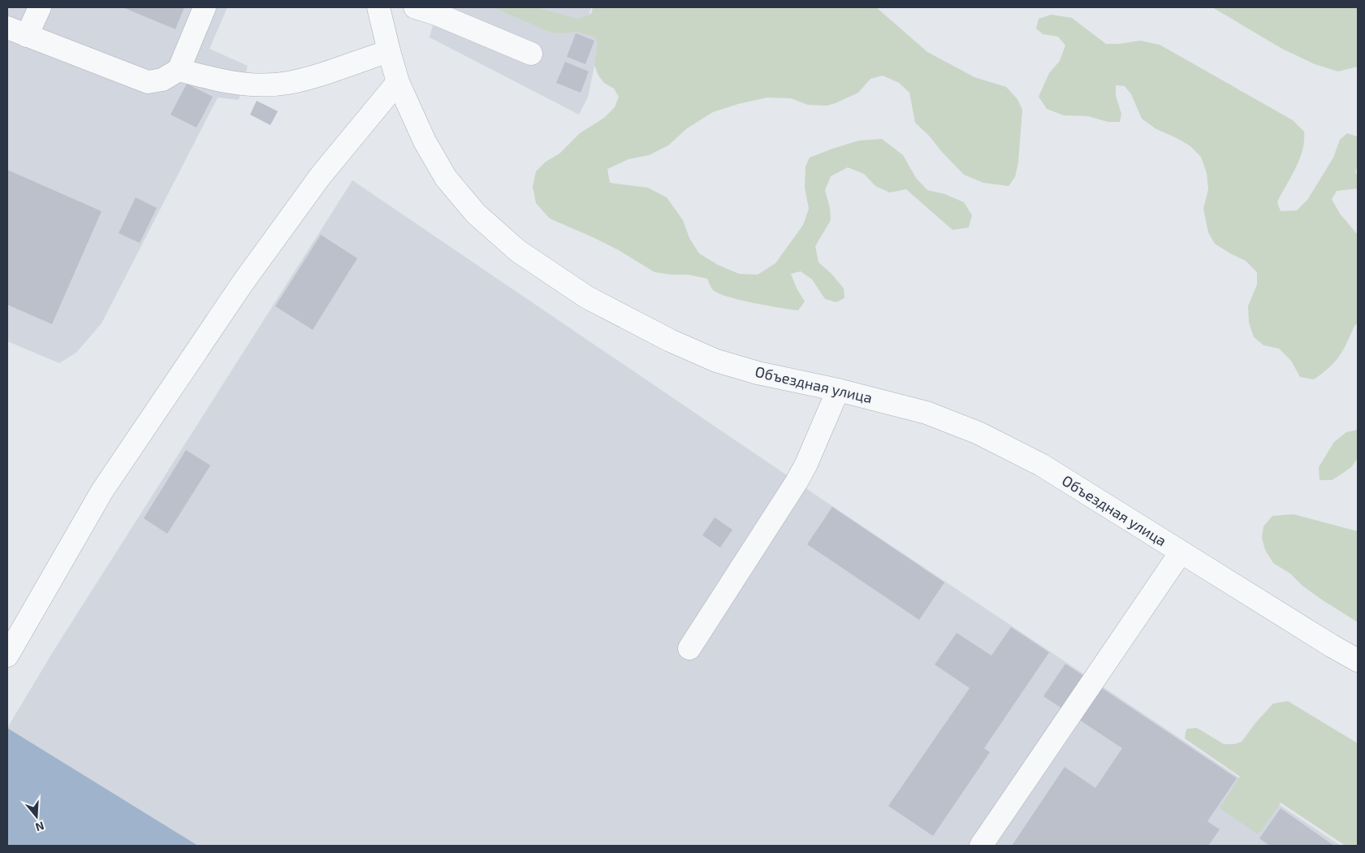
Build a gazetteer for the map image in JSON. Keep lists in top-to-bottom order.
{
  "streets": {
    "street": ["Объездная улица"]
  },
  "north": "bottom"
}
